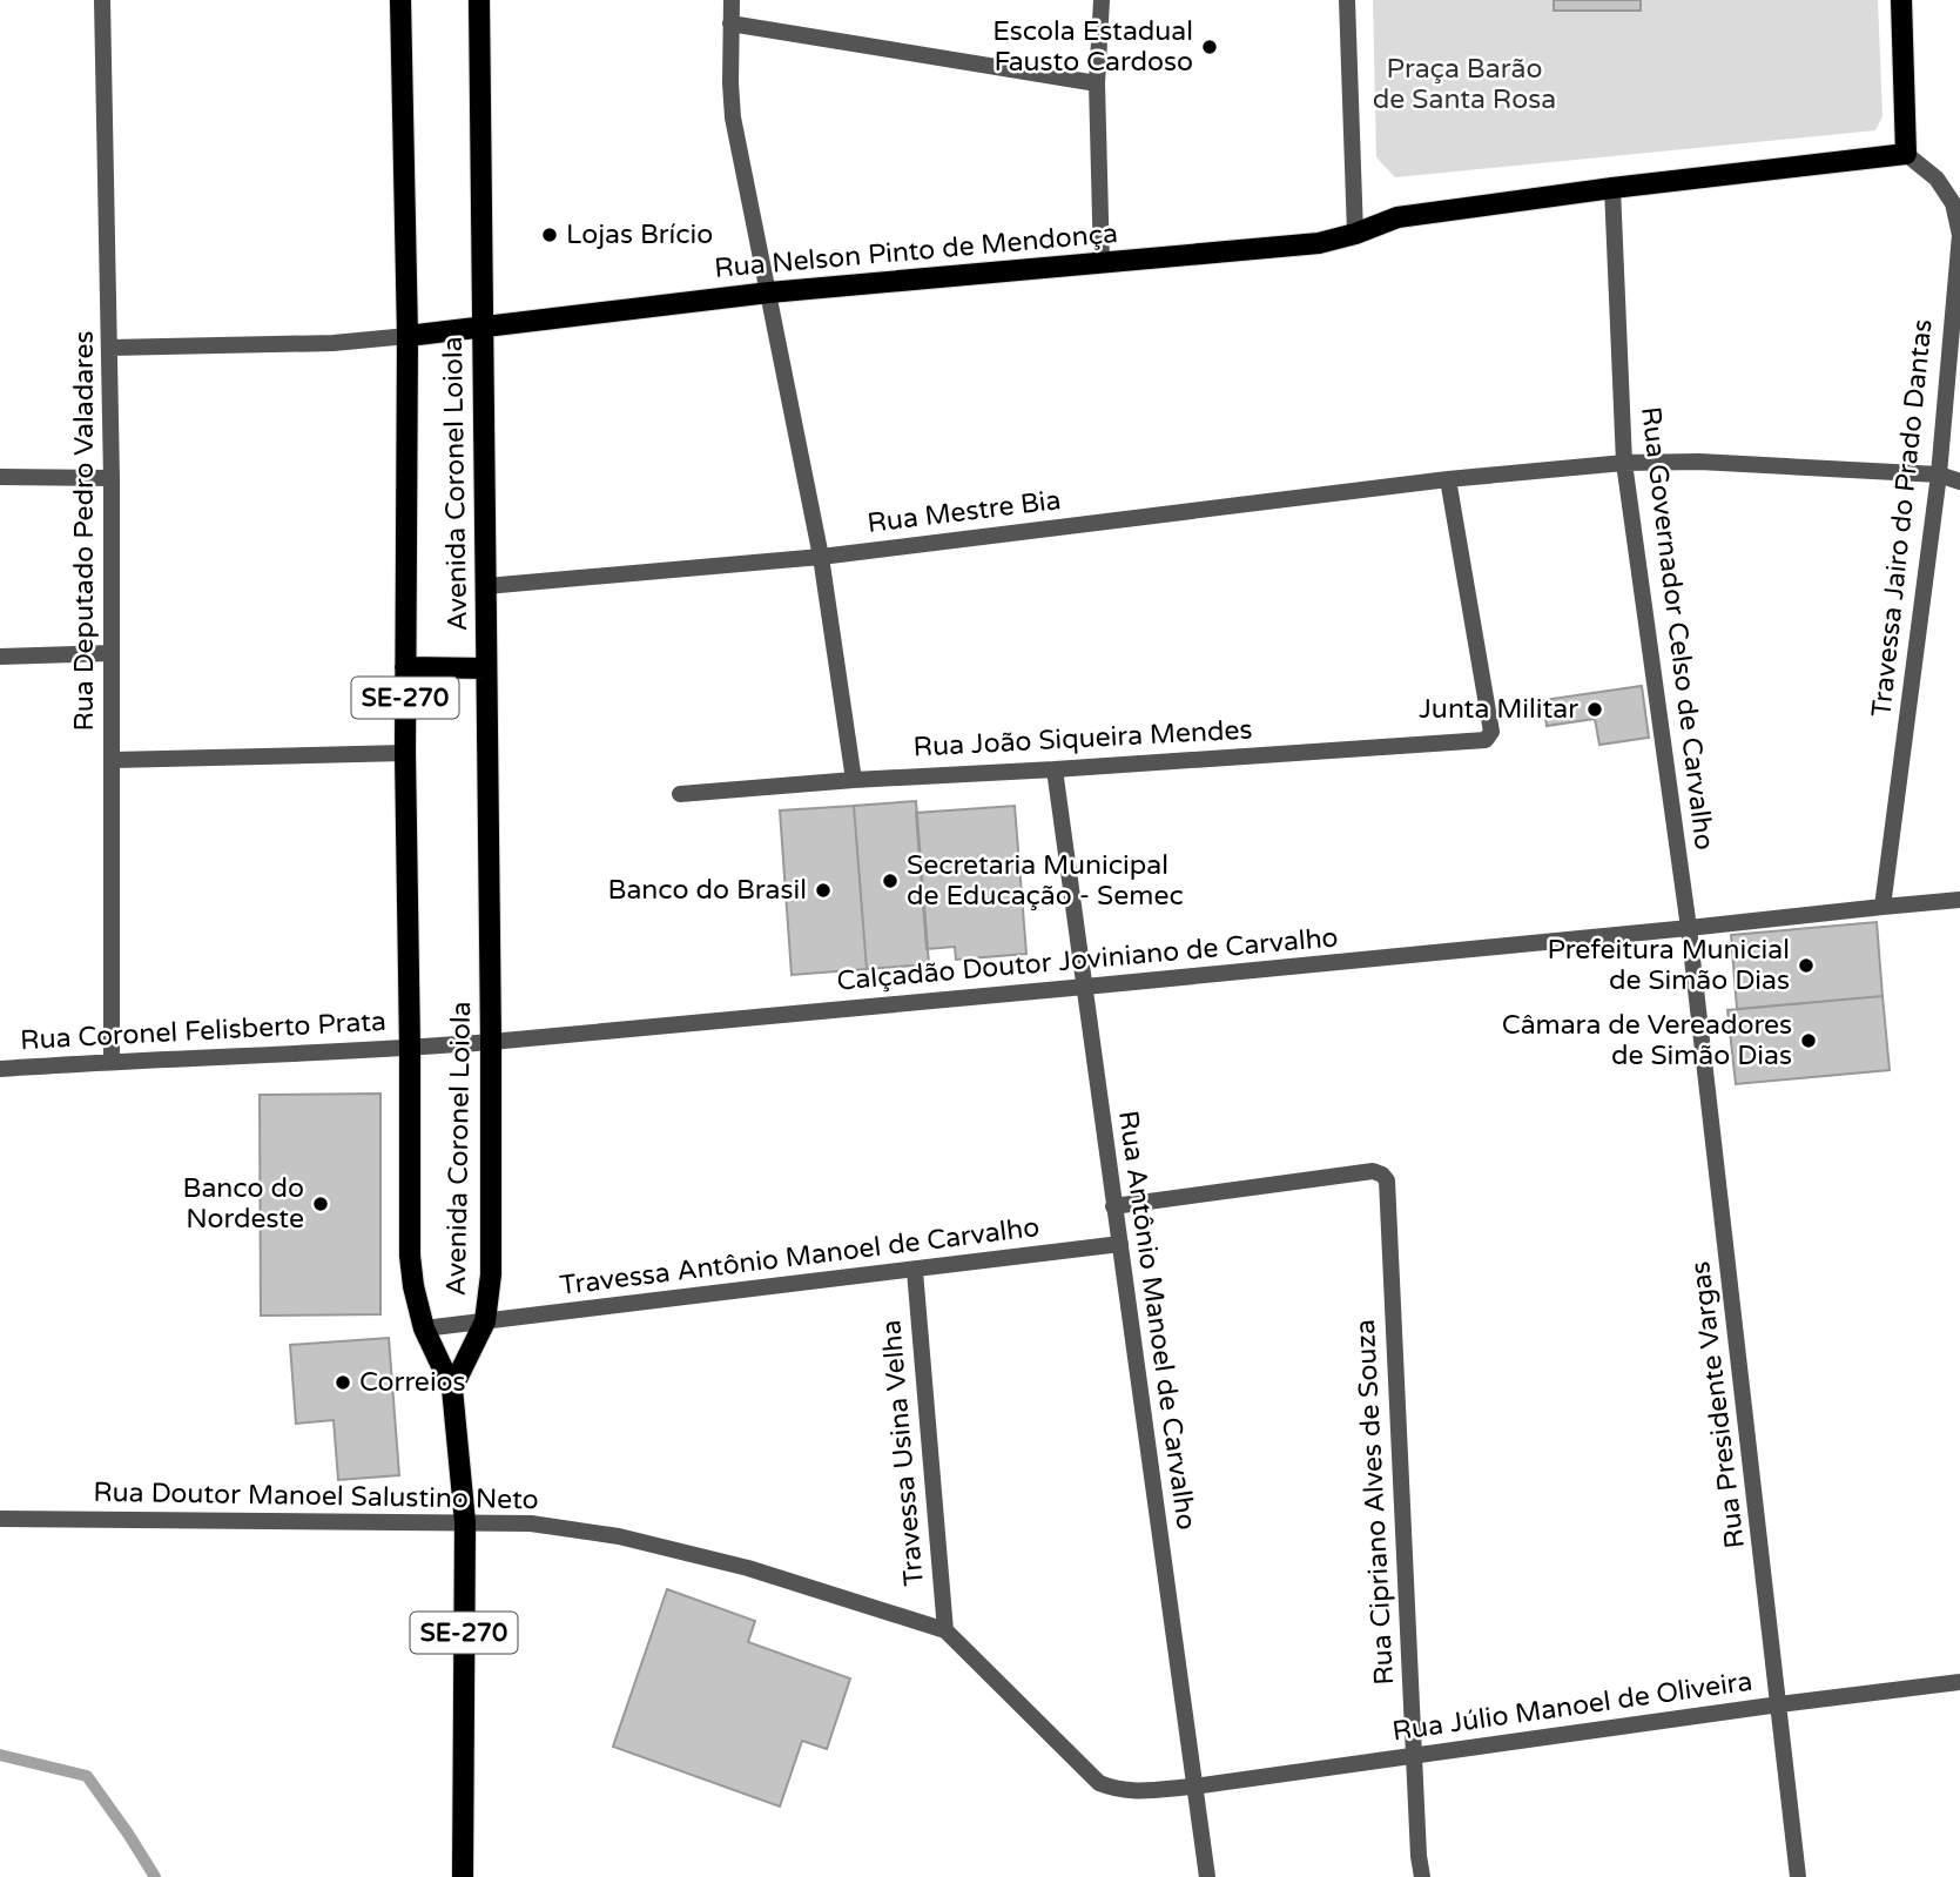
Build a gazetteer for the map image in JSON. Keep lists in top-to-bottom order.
{
  "streets": {
    "main road": ["Rua Nelson Pinto de Mendonça", "Avenida Coronel Loiola", "SE-270"],
    "street": [
      "Rua Mestre Bia",
      "Travessa Jairo do Prado Dantas",
      "Rua Deputado Pedro Valadares",
      "Rua Governador Celso de Carvalho",
      "Rua João Siqueira Mendes",
      "Calçadão Doutor Joviniano de Carvalho",
      "Rua Coronel Felisberto Prata",
      "Travessa Antônio Manoel de Carvalho",
      "Rua Antônio Manoel de Carvalho",
      "Rua Presidente Vargas",
      "Travessa Usina Velha",
      "Rua Doutor Manoel Salustino Neto",
      "Rua Cipriano Alves de Souza",
      "Rua Júlio Manoel de Oliveira"
    ]
  },
  "crossings": [
    ["Rua Nelson Pinto de Mendonça", "Avenida Coronel Loiola"],
    ["Avenida Coronel Loiola", "Rua Mestre Bia"],
    ["Avenida Coronel Loiola", "SE-270"],
    ["Avenida Coronel Loiola", "Calçadão Doutor Joviniano de Carvalho"],
    ["Avenida Coronel Loiola", "Rua Coronel Felisberto Prata"],
    ["Avenida Coronel Loiola", "Travessa Antônio Manoel de Carvalho"],
    ["Rua Mestre Bia", "Travessa Jairo do Prado Dantas"],
    ["Rua Mestre Bia", "Rua Governador Celso de Carvalho"],
    ["Rua Mestre Bia", "Rua João Siqueira Mendes"],
    ["Travessa Jairo do Prado Dantas", "Calçadão Doutor Joviniano de Carvalho"],
    ["Rua Deputado Pedro Valadares", "Rua Coronel Felisberto Prata"],
    ["Rua Governador Celso de Carvalho", "Calçadão Doutor Joviniano de Carvalho"],
    ["Rua Governador Celso de Carvalho", "Rua Presidente Vargas"],
    ["SE-270", "Rua Doutor Manoel Salustino Neto"],
    ["Rua João Siqueira Mendes", "Rua Antônio Manoel de Carvalho"],
    ["Calçadão Doutor Joviniano de Carvalho", "Rua Coronel Felisberto Prata"],
    ["Calçadão Doutor Joviniano de Carvalho", "Rua Antônio Manoel de Carvalho"],
    ["Calçadão Doutor Joviniano de Carvalho", "Rua Presidente Vargas"],
    ["Travessa Antônio Manoel de Carvalho", "Rua Antônio Manoel de Carvalho"],
    ["Travessa Antônio Manoel de Carvalho", "Travessa Usina Velha"],
    ["Rua Antônio Manoel de Carvalho", "Rua Doutor Manoel Salustino Neto"],
    ["Rua Antônio Manoel de Carvalho", "Rua Cipriano Alves de Souza"],
    ["Rua Antônio Manoel de Carvalho", "Rua Júlio Manoel de Oliveira"],
    ["Rua Presidente Vargas", "Rua Júlio Manoel de Oliveira"],
    ["Travessa Usina Velha", "Rua Doutor Manoel Salustino Neto"],
    ["Rua Doutor Manoel Salustino Neto", "Rua Júlio Manoel de Oliveira"],
    ["Rua Cipriano Alves de Souza", "Rua Júlio Manoel de Oliveira"]
  ],
  "parks": ["Praça Barão de Santa Rosa"],
  "places": [
    "Escola Estadual Fausto Cardoso",
    "Lojas Brício",
    "Junta Militar",
    "Secretaria Municipal de Educação - Semec",
    "Banco do Brasil",
    "Prefeitura Municial de Simão Dias",
    "Câmara de Vereadores de Simão Dias",
    "Banco do Nordeste",
    "Correios"
  ]
}
